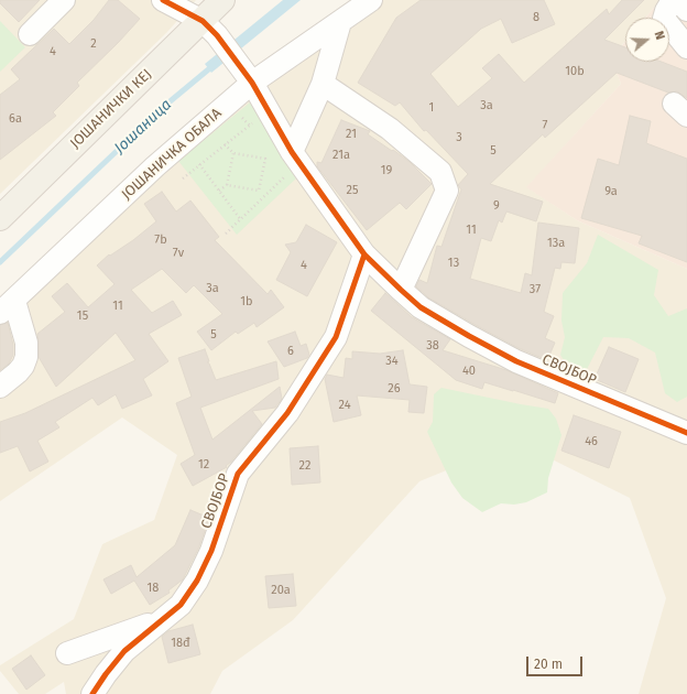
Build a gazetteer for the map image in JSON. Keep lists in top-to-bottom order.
{
  "streets": {
    "main road": ["ЈОШАНИЧКИ КЕЈ"],
    "street": ["ЈОШАНИЧКА ОБАЛА", "СВОЈБОР"]
  },
  "crossings": [
    ["ЈОШАНИЧКИ КЕЈ", "СВОЈБОР"],
    ["ЈОШАНИЧКА ОБАЛА", "СВОЈБОР"]
  ],
  "water": ["Јошаница"],
  "house_numbers": [
    "8",
    "2",
    "4",
    "10b",
    "3a",
    "1",
    "6a",
    "7",
    "21",
    "3",
    "5",
    "21a",
    "19",
    "25",
    "9a",
    "9",
    "11",
    "7b",
    "13a",
    "7v",
    "13",
    "4",
    "3a",
    "37",
    "1b",
    "11",
    "15",
    "5",
    "38",
    "6",
    "34",
    "40",
    "26",
    "24",
    "46",
    "12",
    "22",
    "18",
    "20a",
    "18đ"
  ],
  "scale_bar": "20 m",
  "north": "right"
}
